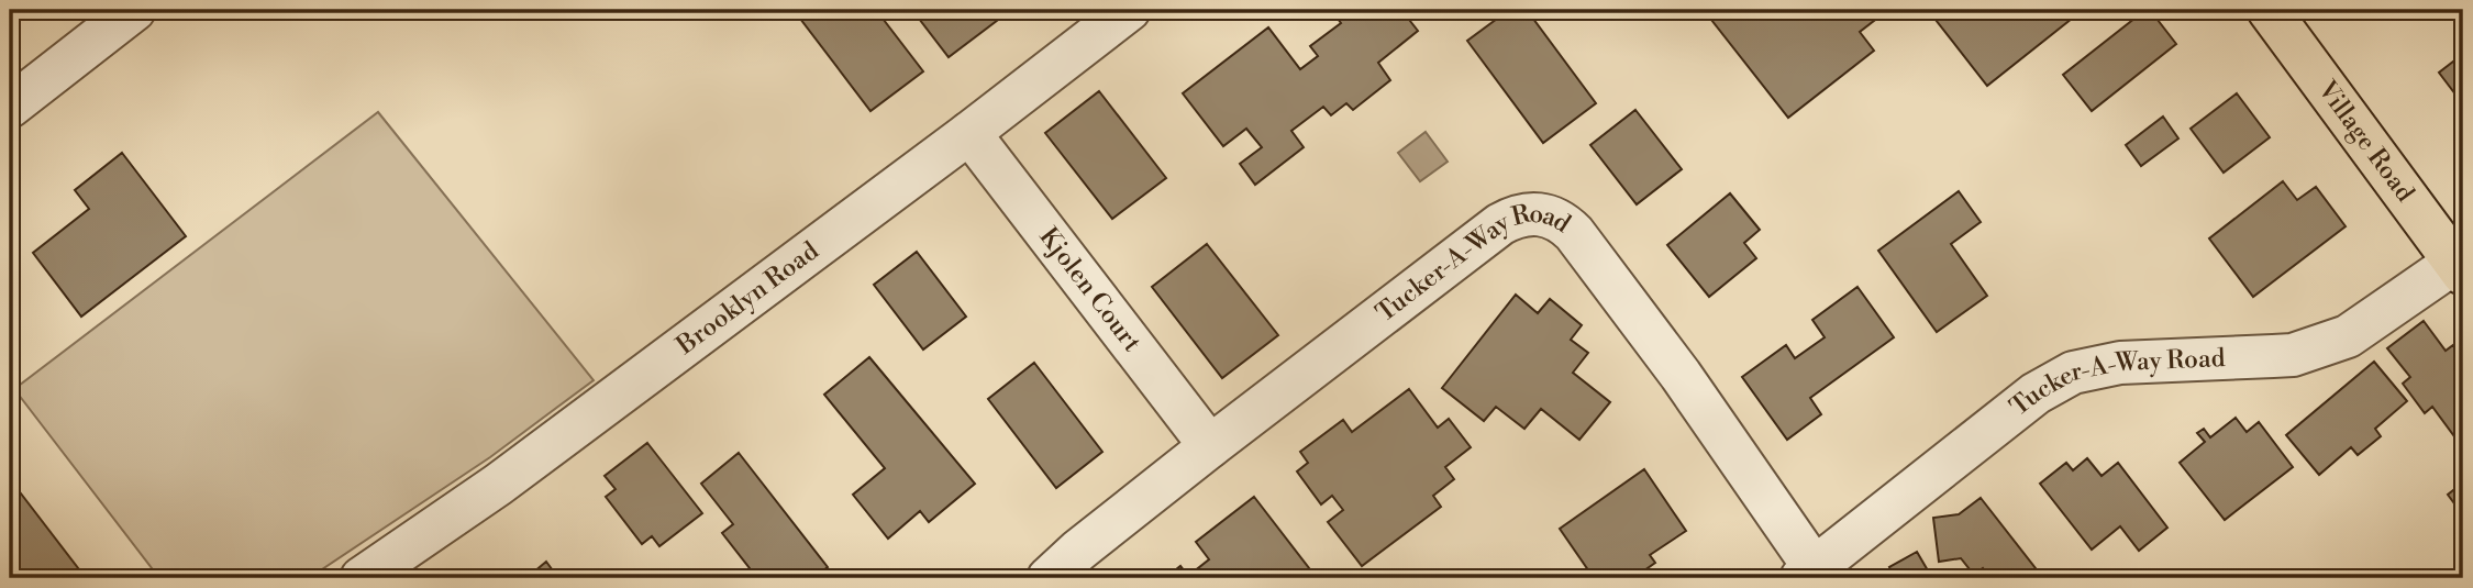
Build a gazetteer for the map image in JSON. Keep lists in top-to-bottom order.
{
  "streets": {
    "main road": ["Village Road"],
    "street": ["Tucker-A-Way Road", "Kjolen Court", "Brooklyn Road"]
  },
  "crossings": [
    ["Village Road", "Tucker-A-Way Road"],
    ["Tucker-A-Way Road", "Kjolen Court"],
    ["Kjolen Court", "Brooklyn Road"]
  ]
}
